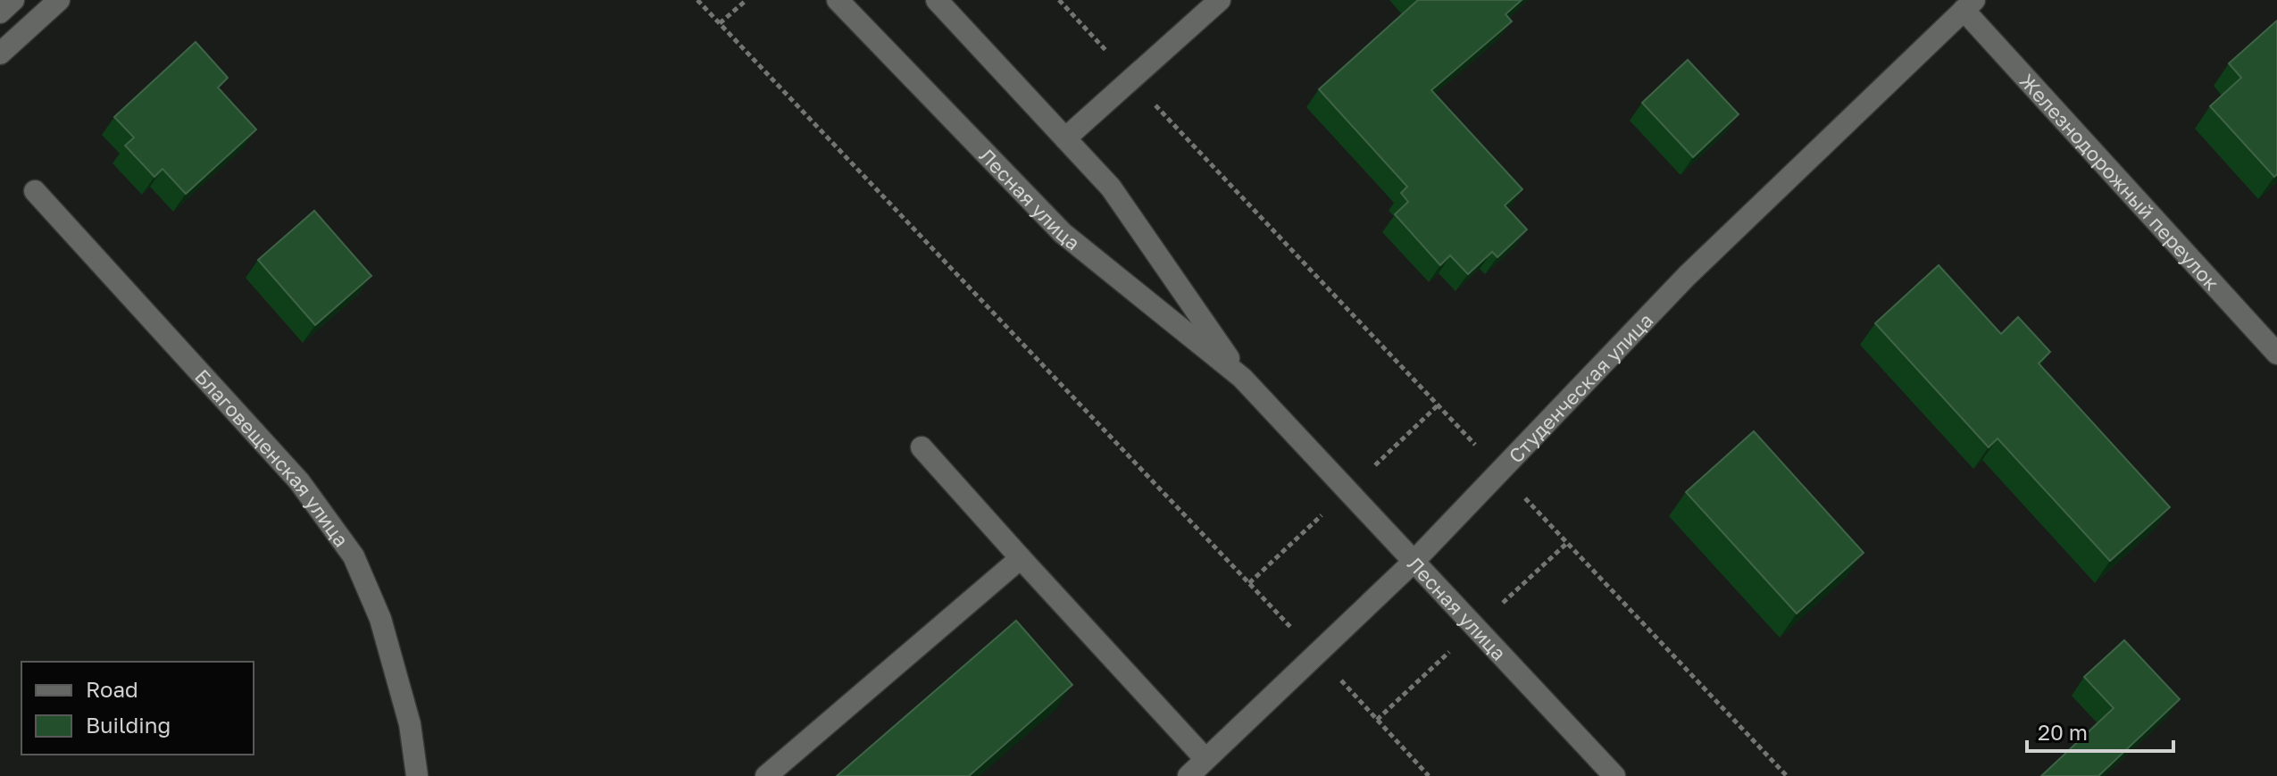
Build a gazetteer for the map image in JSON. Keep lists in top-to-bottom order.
{
  "streets": {
    "street": [
      "Железнодорожный переулок",
      "Лесная улица",
      "Студенческая улица",
      "Благовещенская улица"
    ]
  },
  "crossings": [
    ["Железнодорожный переулок", "Студенческая улица"],
    ["Лесная улица", "Студенческая улица"]
  ],
  "legend": ["Road", "Building"],
  "scale_bar": "20 m"
}
